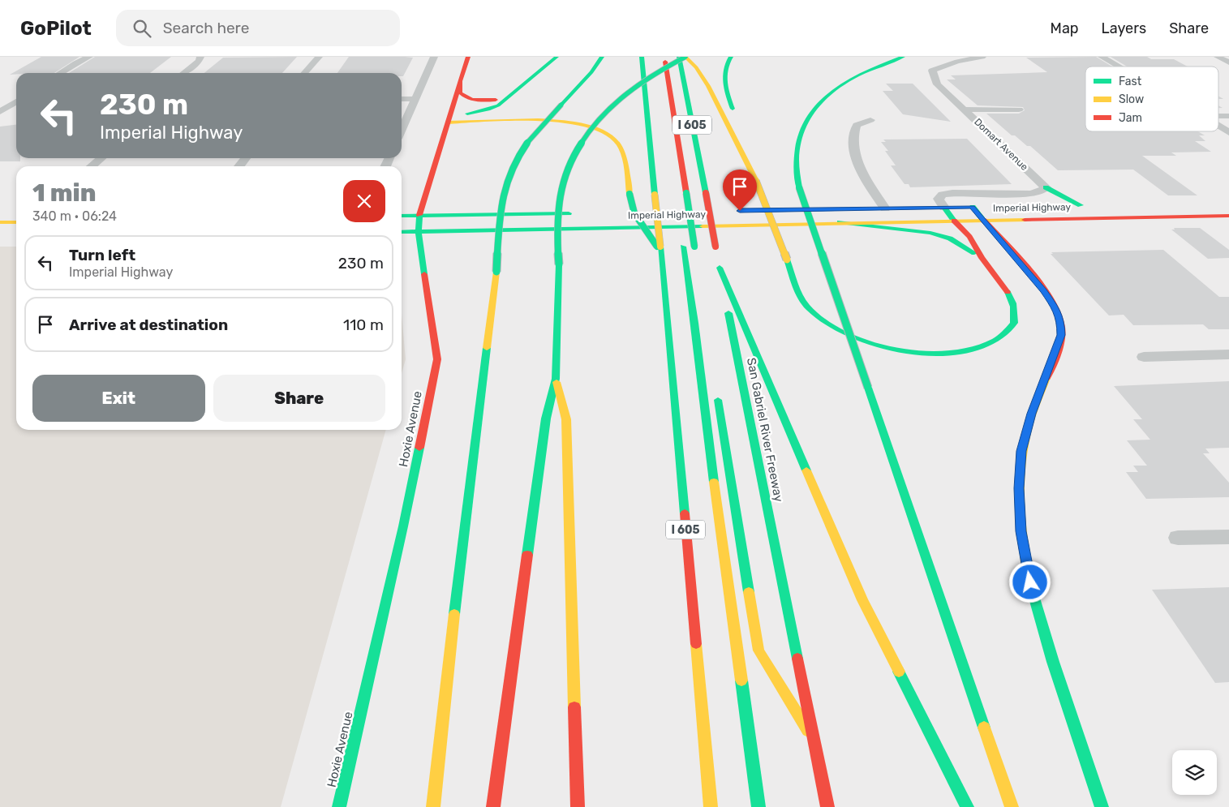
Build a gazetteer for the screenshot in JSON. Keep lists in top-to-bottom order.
{
  "streets": {
    "main road": [
      "I 605",
      "Imperial Highway",
      "Hoxie Avenue",
      "San Gabriel River Freeway"
    ],
    "street": ["Domart Avenue"]
  },
  "crossings": [
    ["Domart Avenue", "Imperial Highway"],
    ["Imperial Highway", "Hoxie Avenue"]
  ],
  "legend": ["Fast", "Slow", "Jam"],
  "page": {
    "header": "GoPilot",
    "search": "Search here",
    "nav": ["Map", "Layers", "Share"],
    "turn": ["230 m", "Imperial Highway"],
    "heading": ["1 min", "340 m · 06:24"],
    "list": [
      {
        "name": "Turn left",
        "note": "Imperial Highway",
        "value": "230 m"
      },
      {
        "name": "Arrive at destination",
        "value": "110 m"
      }
    ],
    "buttons": ["Exit", "Share"]
  }
}
